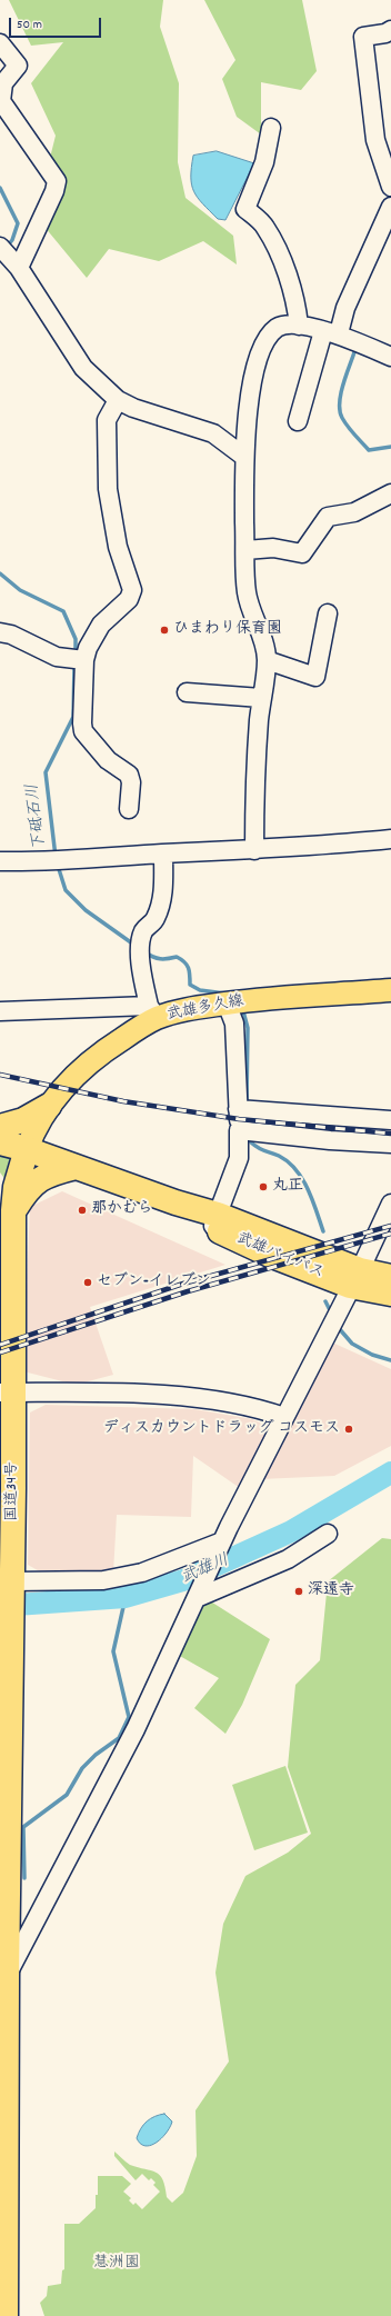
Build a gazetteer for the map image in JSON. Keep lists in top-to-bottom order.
{
  "streets": {
    "highway": ["武雄バイパス", "国道34号"],
    "main road": ["武雄多久線"]
  },
  "crossings": [
    ["武雄多久線", "武雄バイパス"],
    ["武雄多久線", "国道34号"],
    ["武雄バイパス", "国道34号"]
  ],
  "water": ["下砥石川", "武雄川"],
  "parks": ["慧洲園"],
  "places": [
    "ひまわり保育園",
    "丸正",
    "那かむら",
    "セブン-イレブン",
    "ディスカウントドラッグ コスモス",
    "深遠寺"
  ],
  "scale_bar": "50 m"
}
